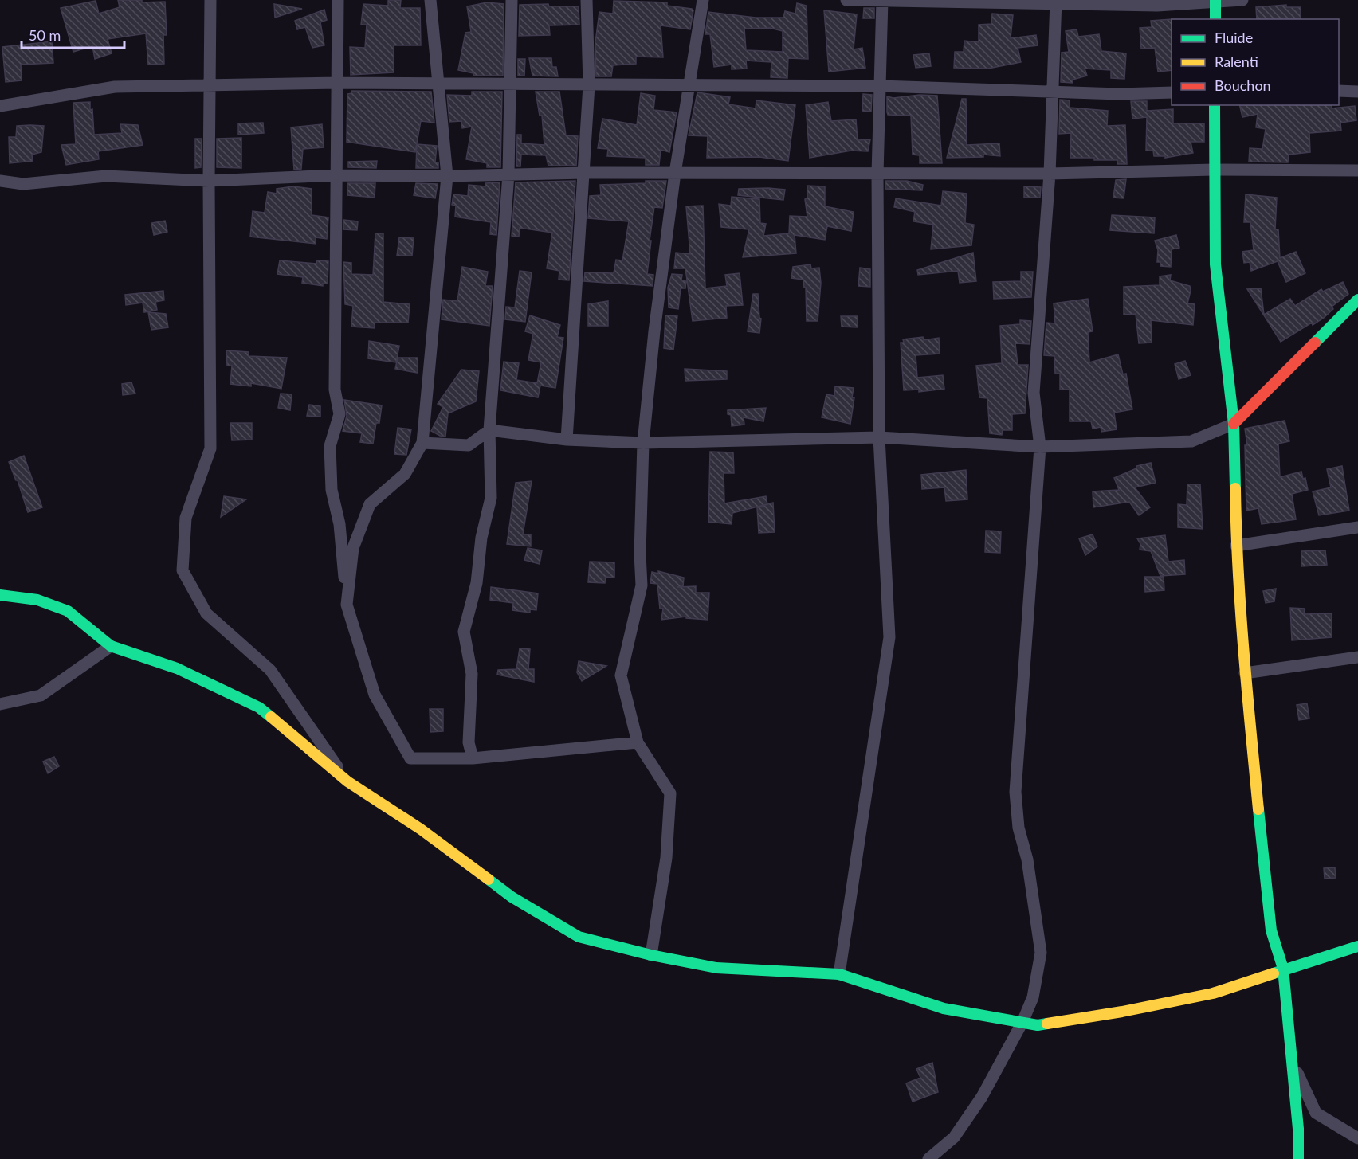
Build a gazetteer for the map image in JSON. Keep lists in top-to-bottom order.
{
  "legend": ["Fluide", "Ralenti", "Bouchon"],
  "scale_bar": "50 m"
}
